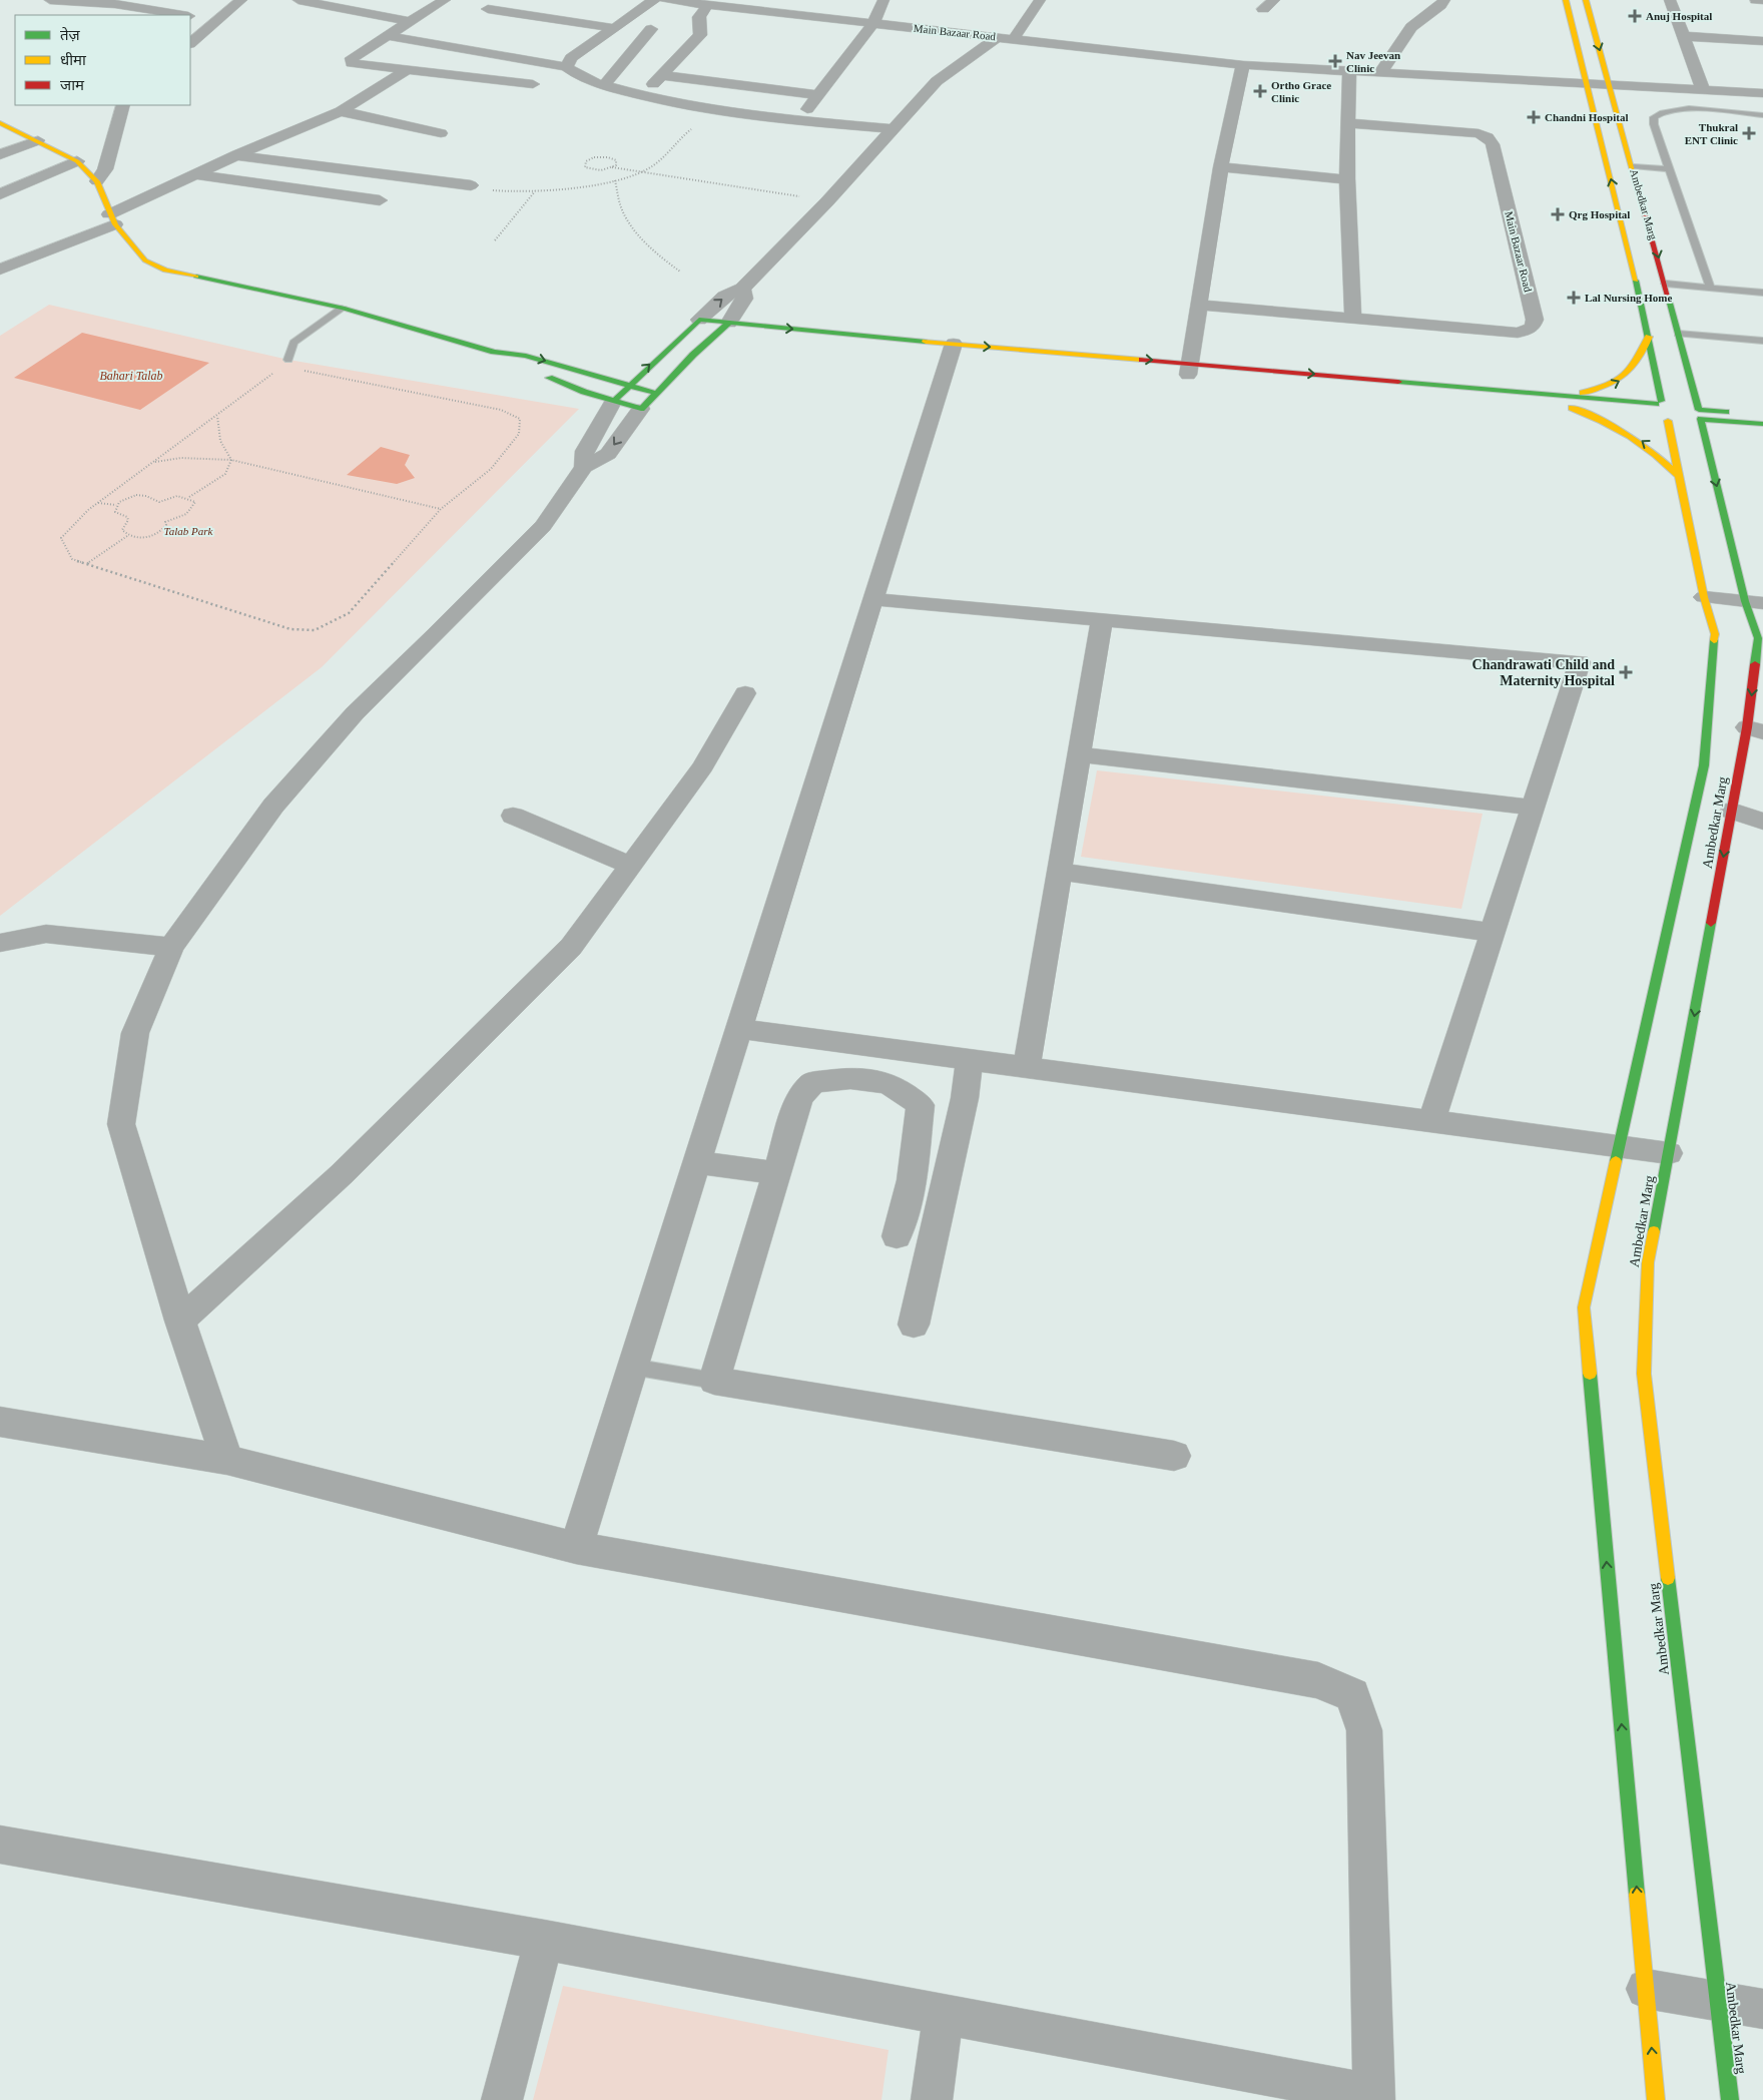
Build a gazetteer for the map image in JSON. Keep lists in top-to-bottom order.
{
  "streets": {
    "street": ["Main Bazaar Road", "Ambedkar Marg"]
  },
  "crossings": [
    ["Main Bazaar Road", "Ambedkar Marg"]
  ],
  "water": ["Bahari Talab"],
  "parks": ["Talab Park"],
  "places": {
    "health": [
      "Anuj Hospital",
      "Nav Jeevan Clinic",
      "Ortho Grace Clinic",
      "Chandni Hospital",
      "Thukral ENT Clinic",
      "Qrg Hospital",
      "Lal Nursing Home",
      "Chandrawati Child and Maternity Hospital"
    ]
  },
  "legend": ["तेज़", "धीमा", "जाम"]
}
